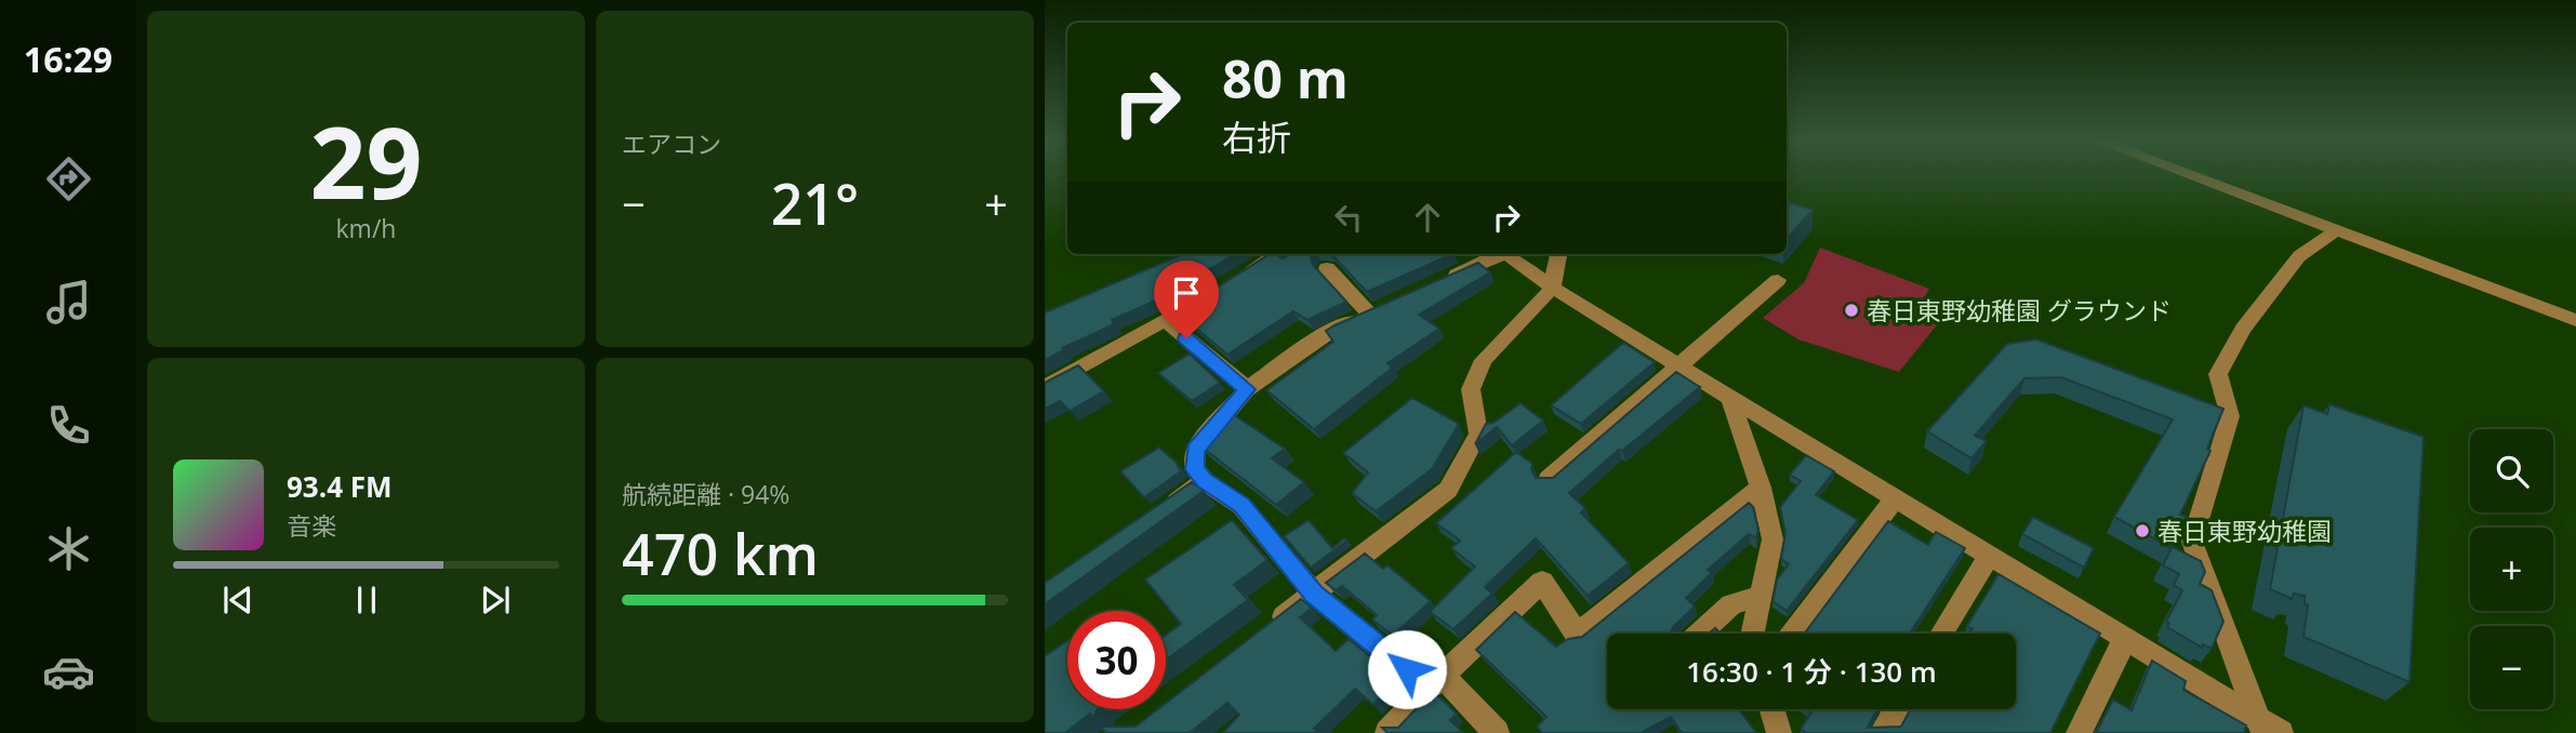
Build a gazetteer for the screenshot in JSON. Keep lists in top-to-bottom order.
{
  "places": ["春日東野幼稚園 グラウンド", "春日東野幼稚園"],
  "page": {
    "tabs": "16:29",
    "tile": [
      ["29", "km/h"],
      "エアコン",
      ["航続距離 · 94%", "470 km"]
    ],
    "turn": ["80 m", "右折"],
    "heat": ["−", "21°", "+"],
    "map_buttons": ["+", "−"],
    "song": ["93.4 FM", "音楽"],
    "limit": "30",
    "trip": "16:30 · 1 分 · 130 m"
  }
}
